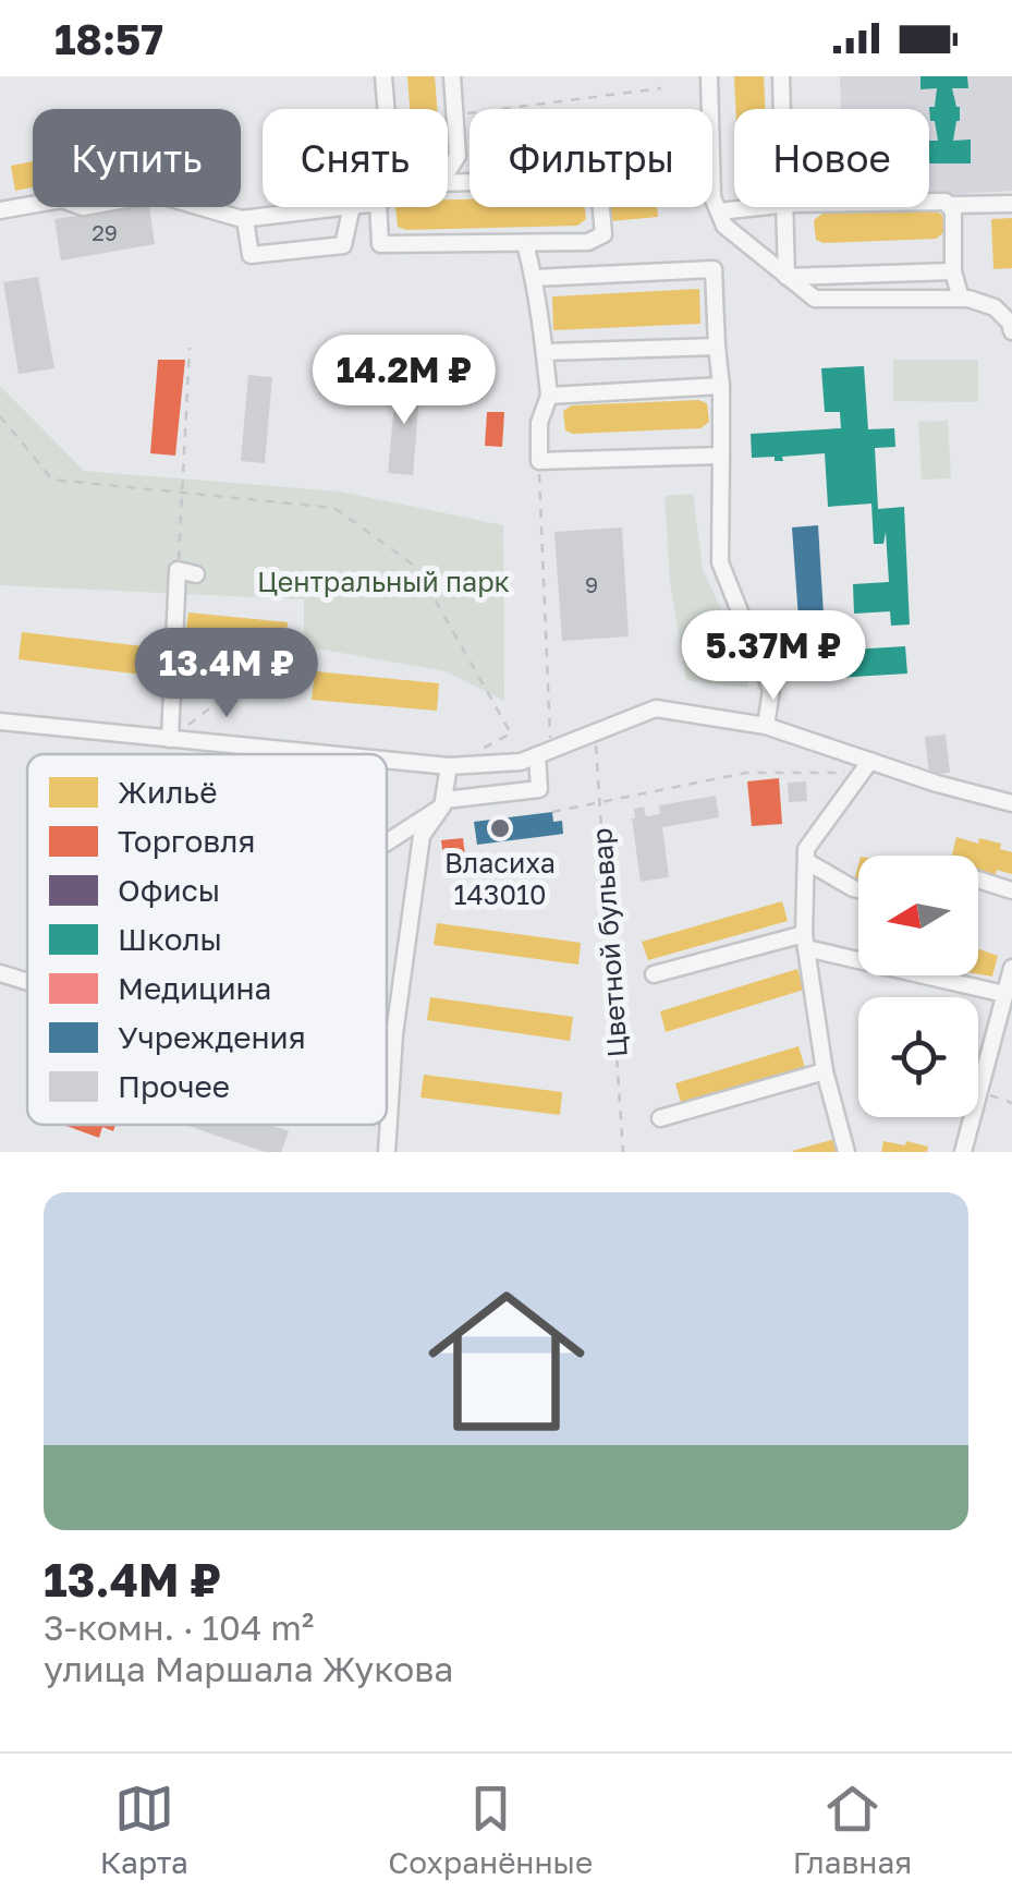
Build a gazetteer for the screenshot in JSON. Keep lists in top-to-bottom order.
{
  "streets": {
    "path": ["Цветной бульвар"]
  },
  "parks": ["Центральный парк"],
  "places": ["Власиха 143010"],
  "house_numbers": ["29", "9"],
  "legend": [
    "Жильё",
    "Торговля",
    "Офисы",
    "Школы",
    "Медицина",
    "Учреждения",
    "Прочее"
  ],
  "north": "left",
  "page": {
    "status": "18:57",
    "chip": [
      "Купить",
      "Снять",
      "Фильтры",
      "Новое"
    ],
    "price": ["14.2M ₽", "5.37M ₽", "13.4M ₽"],
    "list": [
      {
        "name": "13.4M ₽",
        "note": "3-комн. · 104 m² · улица Маршала Жукова"
      }
    ],
    "tabs": ["Карта", "Сохранённые", "Главная"]
  }
}
